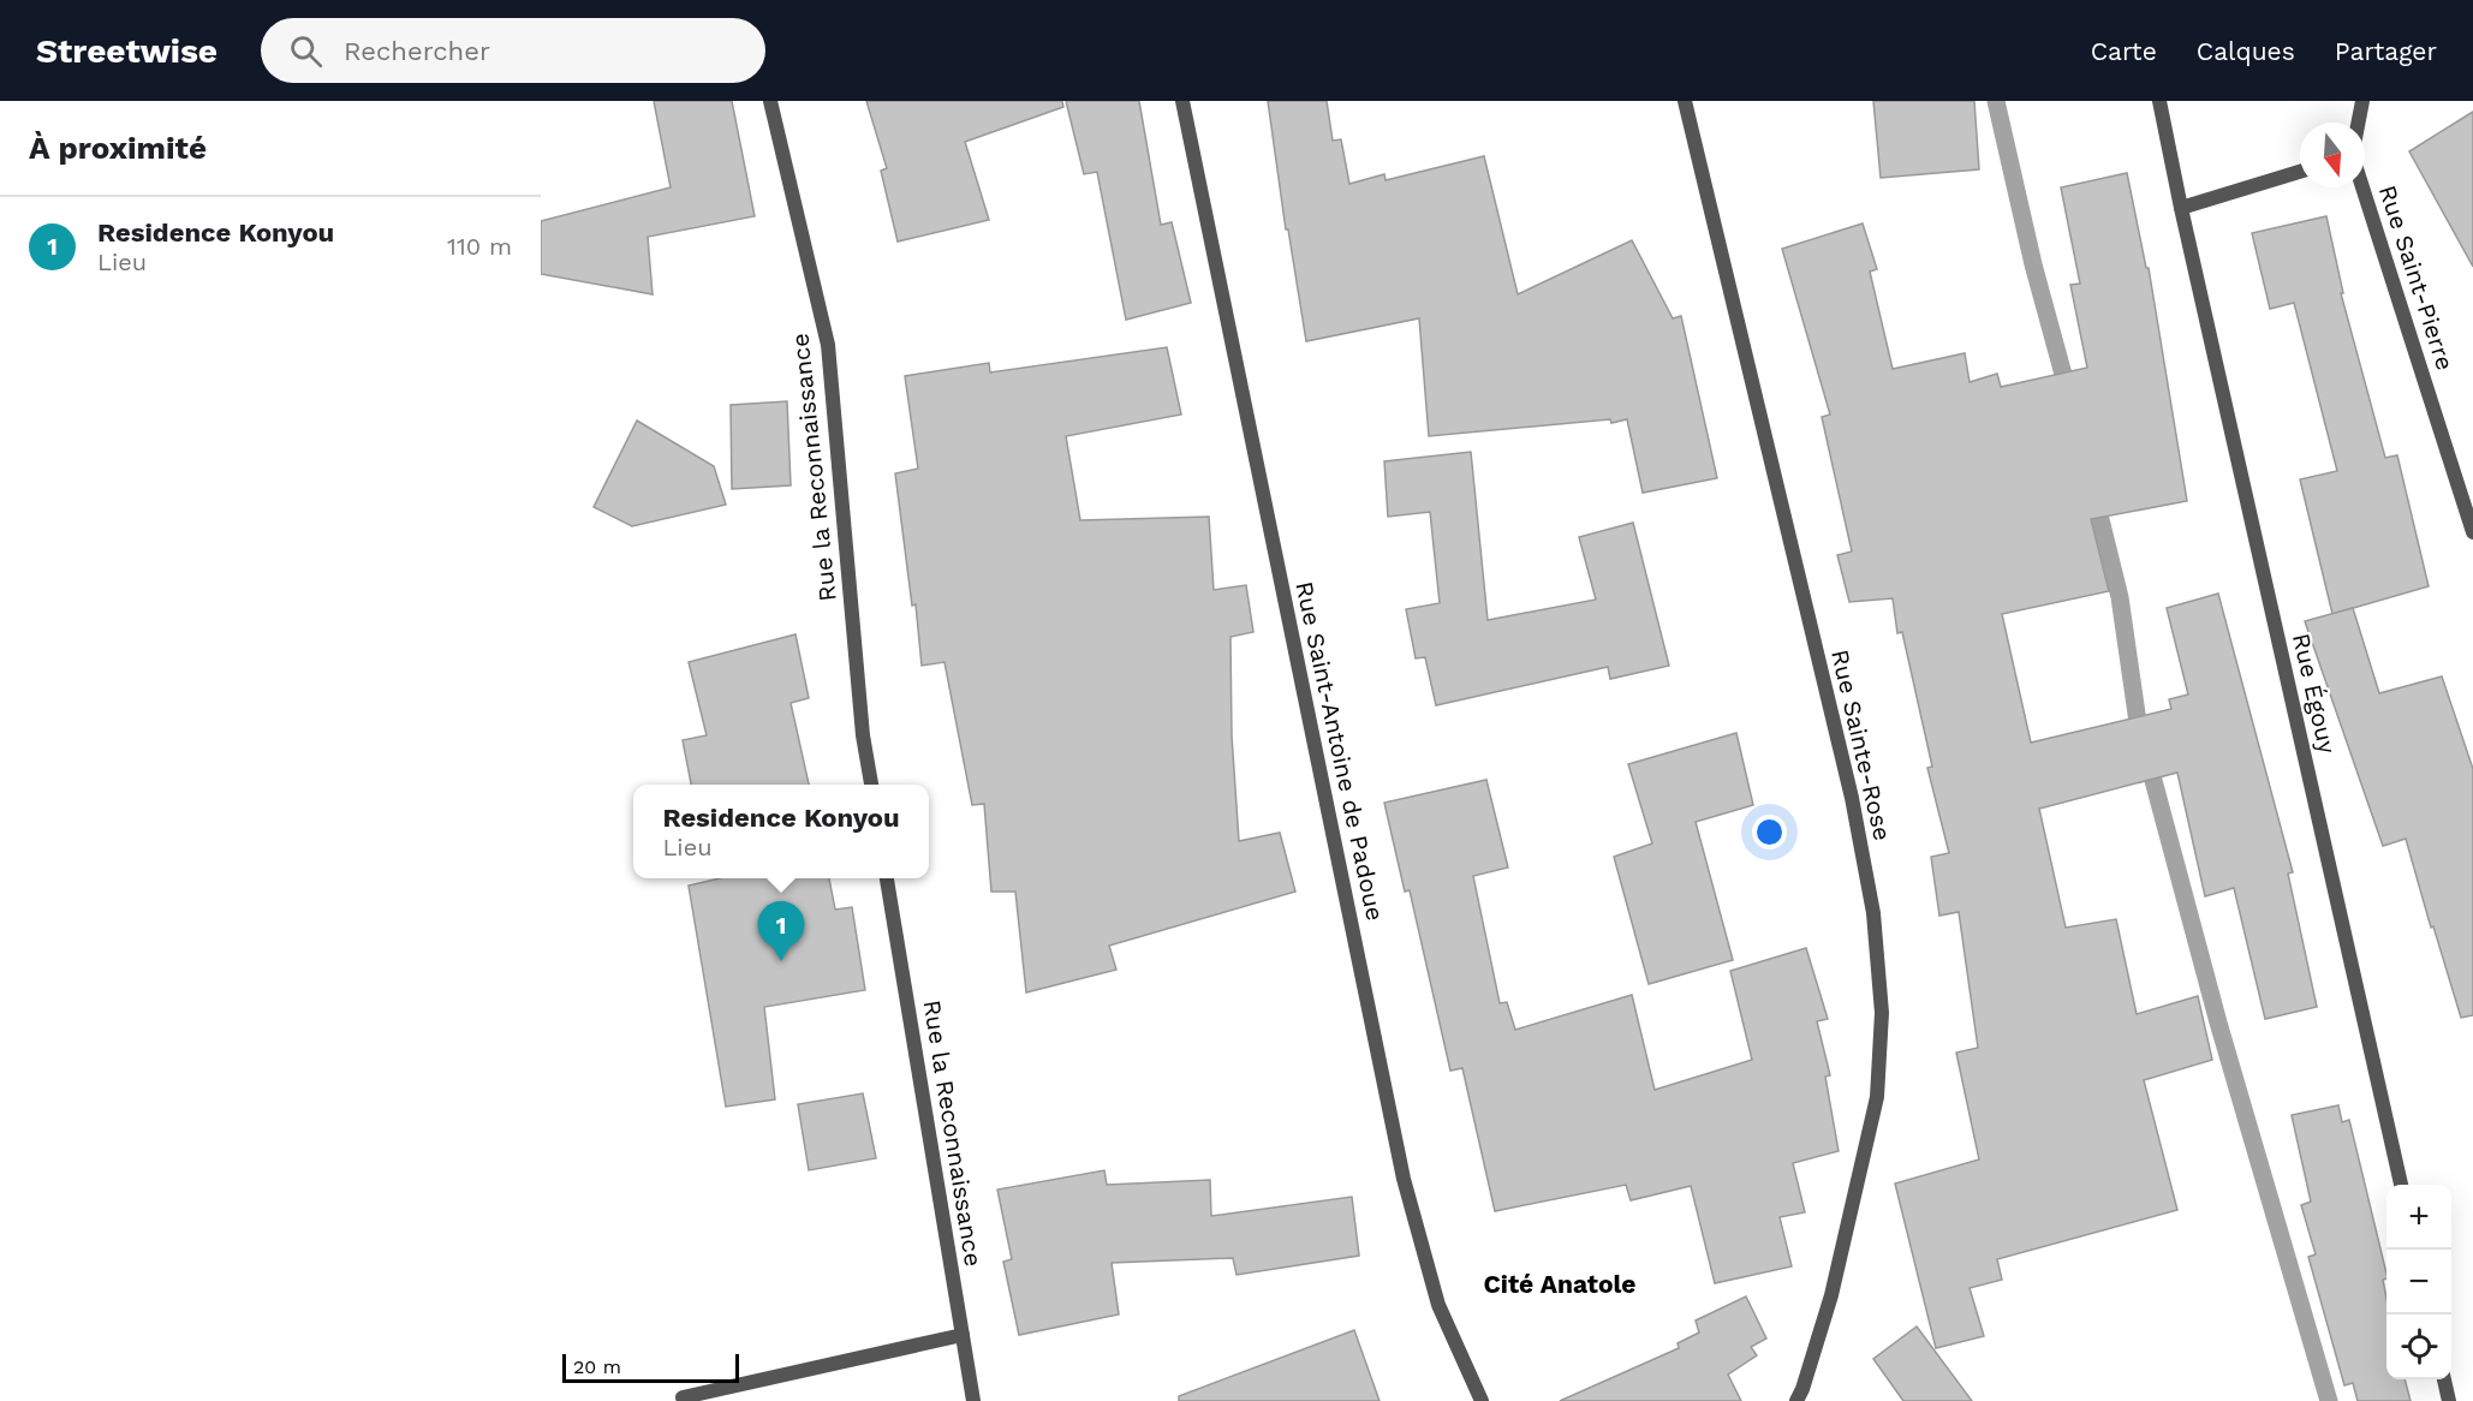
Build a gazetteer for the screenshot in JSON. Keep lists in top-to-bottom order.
{
  "streets": {
    "street": [
      "Rue Saint-Pierre",
      "Rue la Reconnaissance",
      "Rue Égouy",
      "Rue Sainte-Rose",
      "Rue Saint-Antoine de Padoue"
    ]
  },
  "districts": ["Cité Anatole"],
  "scale_bar": "20 m",
  "north": "bottom",
  "page": {
    "header": "Streetwise",
    "search": "Rechercher",
    "nav": ["Carte", "Calques", "Partager"],
    "heading": "À proximité",
    "list": [
      {
        "mark": "1",
        "name": "Residence Konyou",
        "note": "Lieu",
        "value": "110 m"
      }
    ],
    "popup": ["Residence Konyou", "Lieu"],
    "pins": "1",
    "map_buttons": ["+", "−"],
    "scale": "20 m"
  }
}
